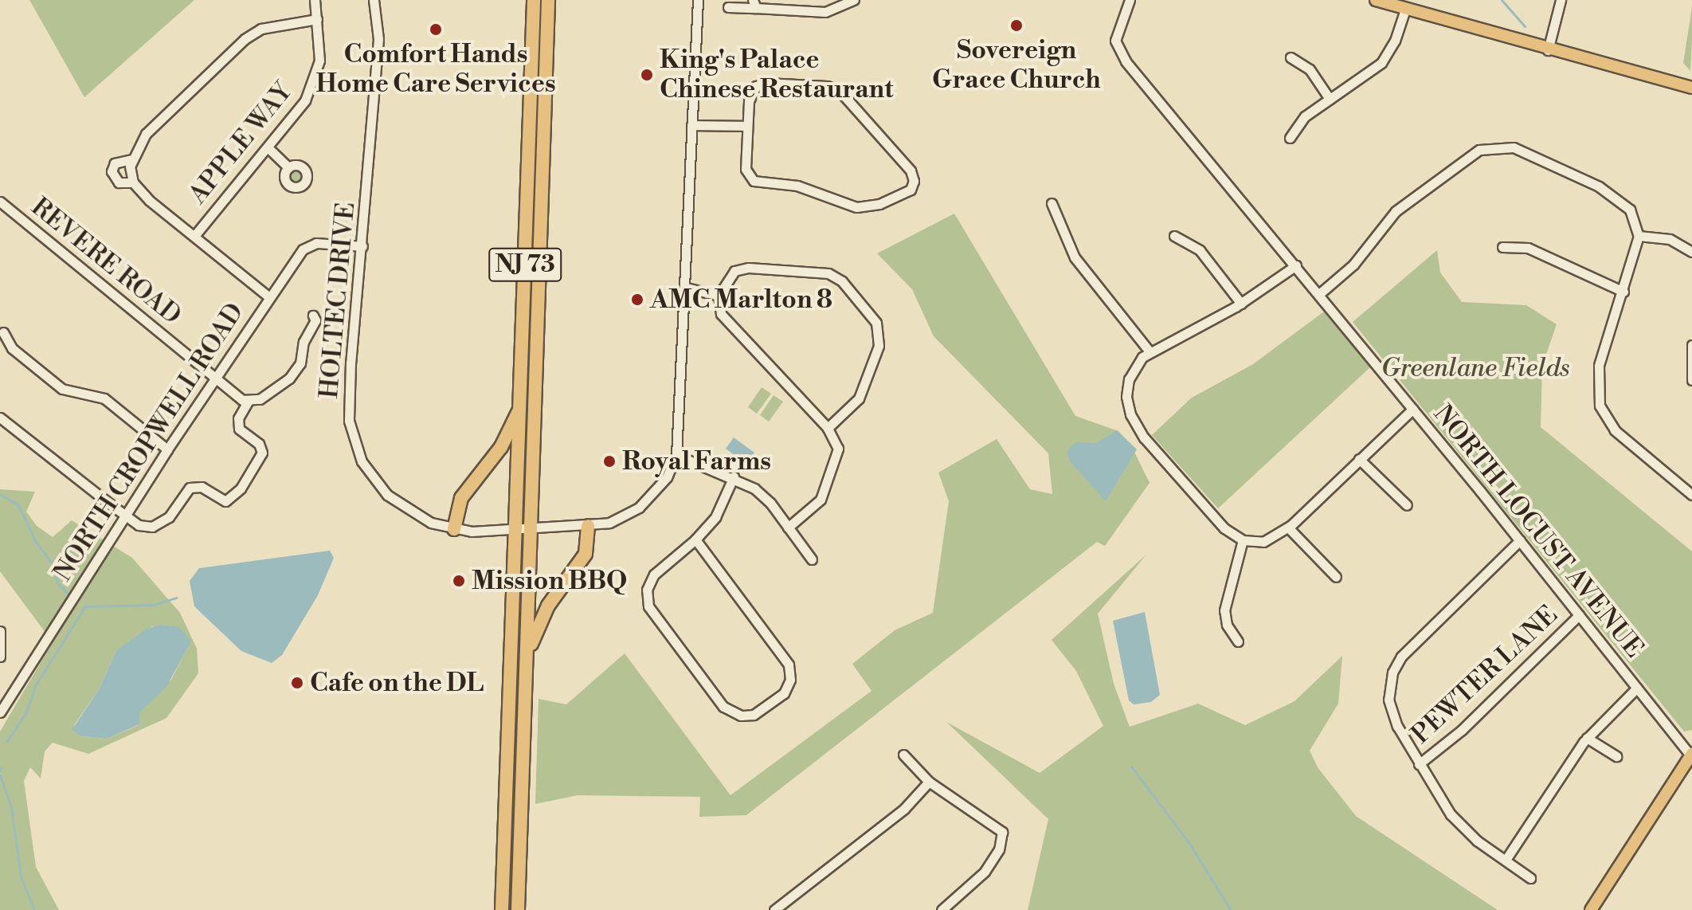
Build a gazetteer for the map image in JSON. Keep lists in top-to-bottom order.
{
  "streets": {
    "highway": ["NJ 73"],
    "street": [
      "APPLE WAY",
      "REVERE ROAD",
      "HOLTEC DRIVE",
      "NORTH CROPWELL ROAD",
      "NORTH LOCUST AVENUE",
      "PEWTER LANE"
    ]
  },
  "crossings": [
    ["REVERE ROAD", "NORTH CROPWELL ROAD"],
    ["NJ 73", "HOLTEC DRIVE"],
    ["HOLTEC DRIVE", "NORTH CROPWELL ROAD"],
    ["NORTH LOCUST AVENUE", "PEWTER LANE"]
  ],
  "parks": ["Greenlane Fields"],
  "places": [
    "Sovereign Grace Church",
    "Comfort Hands Home Care Services",
    "King's Palace Chinese Restaurant",
    "AMC Marlton 8",
    "Royal Farms",
    "Mission BBQ",
    "Cafe on the DL"
  ]
}
